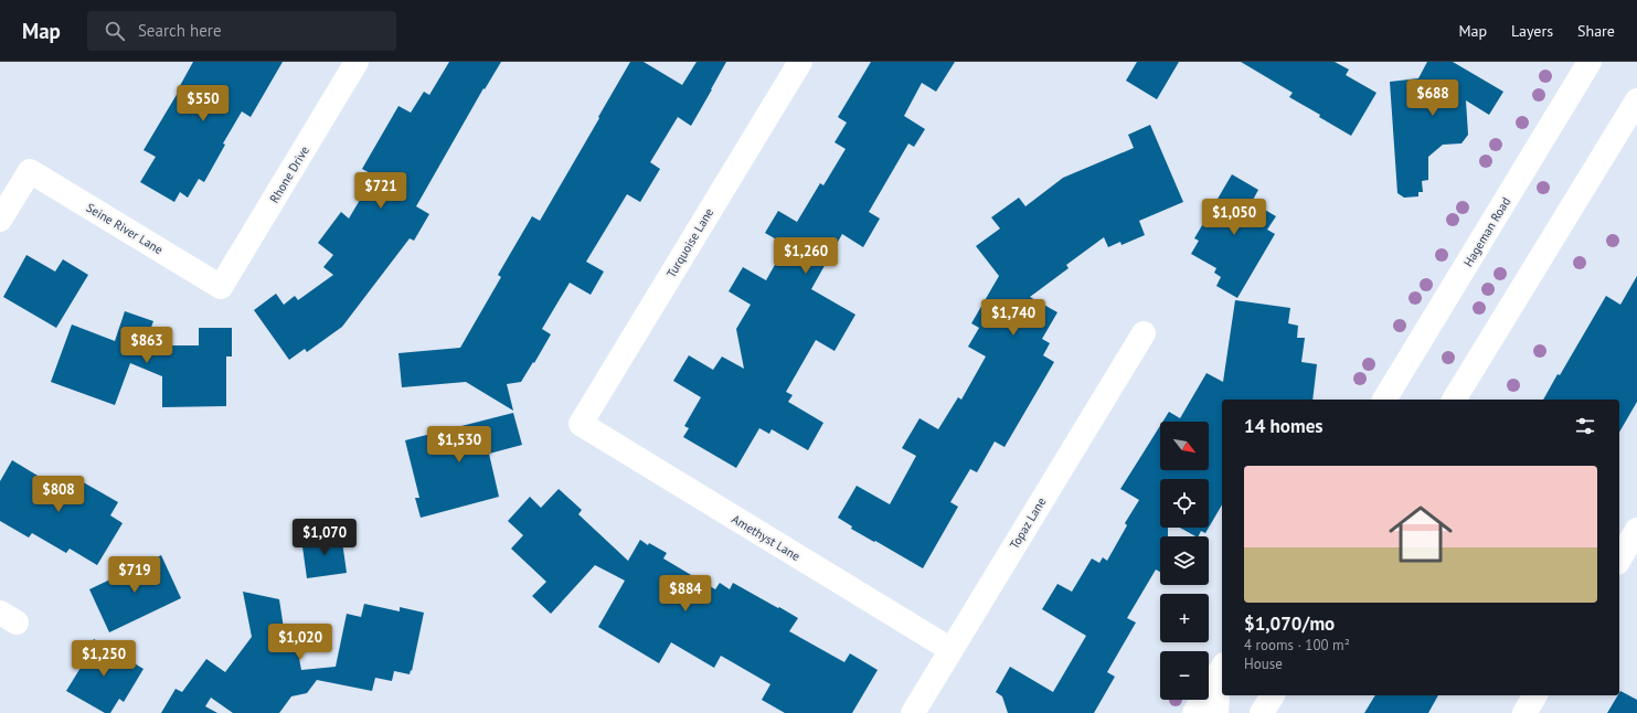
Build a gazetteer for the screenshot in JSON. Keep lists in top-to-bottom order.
{
  "streets": {
    "street": [
      "Rhone Drive",
      "Seine River Lane",
      "Hageman Road",
      "Turquoise Lane",
      "Topaz Lane",
      "Amethyst Lane"
    ]
  },
  "crossings": [
    ["Rhone Drive", "Seine River Lane"],
    ["Turquoise Lane", "Amethyst Lane"],
    ["Topaz Lane", "Amethyst Lane"]
  ],
  "north": "bottom right",
  "page": {
    "header": "Map",
    "search": "Search here",
    "nav": ["Map", "Layers", "Share"],
    "price": [
      "$688",
      "$550",
      "$721",
      "$1,050",
      "$1,260",
      "$1,740",
      "$863",
      "$1,530",
      "$808",
      "$1,070",
      "$719",
      "$884",
      "$1,020",
      "$1,250"
    ],
    "heading": "14 homes",
    "map_buttons": ["+", "−"],
    "list": [
      {
        "name": "$1,070/mo",
        "note": "4 rooms · 100 m² · House"
      }
    ]
  }
}
